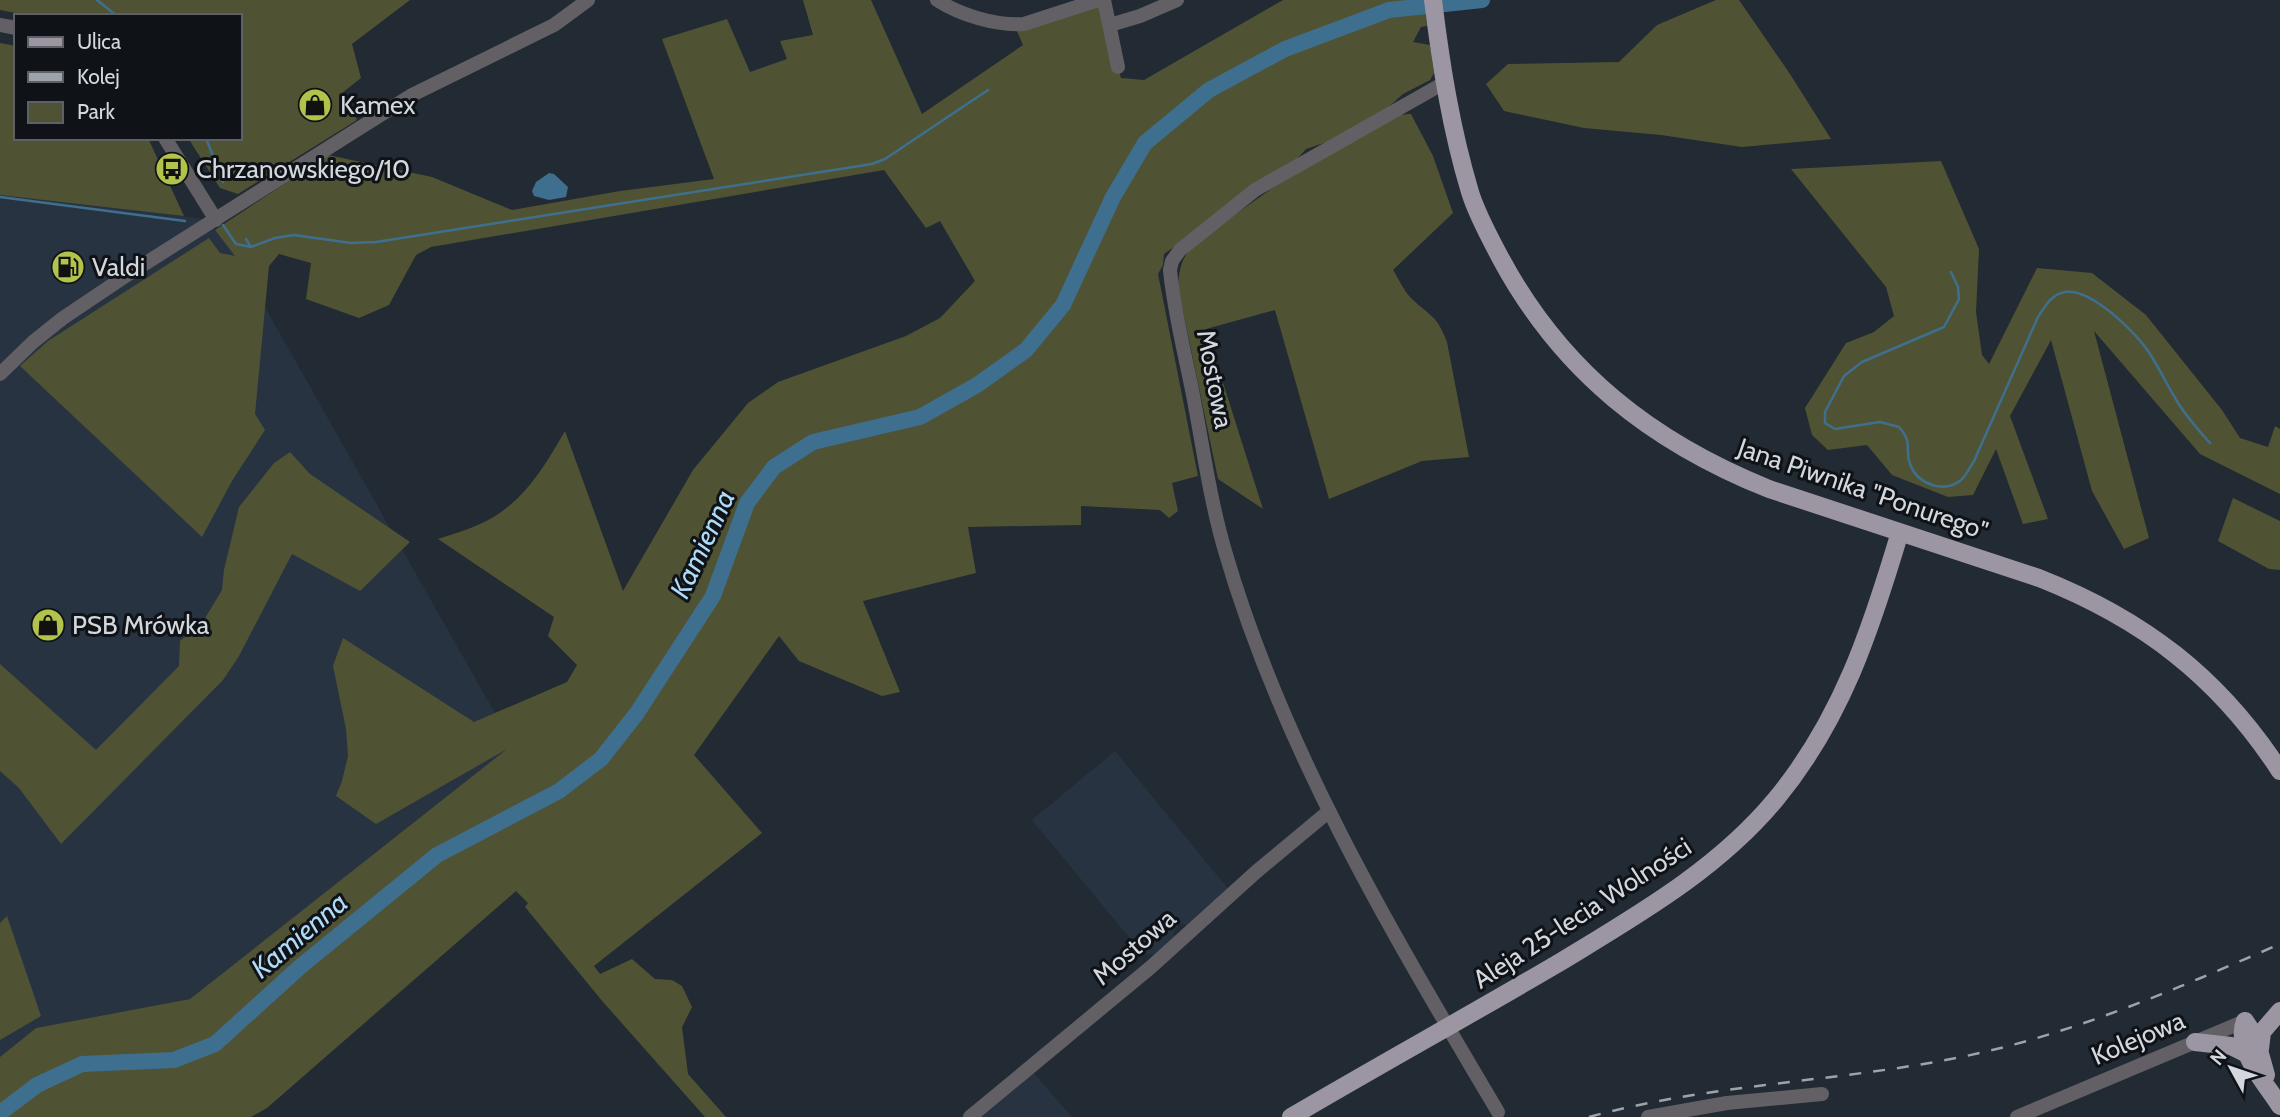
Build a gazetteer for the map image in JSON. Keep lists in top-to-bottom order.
{
  "streets": {
    "main road": ["Jana Piwnika \"Ponurego\"", "Aleja 25-lecia Wolności", "Kolejowa"],
    "street": ["Mostowa"]
  },
  "crossings": [
    ["Mostowa", "Jana Piwnika \"Ponurego\""],
    ["Mostowa", "Aleja 25-lecia Wolności"],
    ["Jana Piwnika \"Ponurego\"", "Aleja 25-lecia Wolności"]
  ],
  "water": ["Kamienna"],
  "places": {
    "shop": ["Kamex", "PSB Mrówka"],
    "bus stop": ["Chrzanowskiego/10"],
    "fuel station": ["Valdi"]
  },
  "legend": ["Ulica", "Kolej", "Park"],
  "north": "top left"
}
